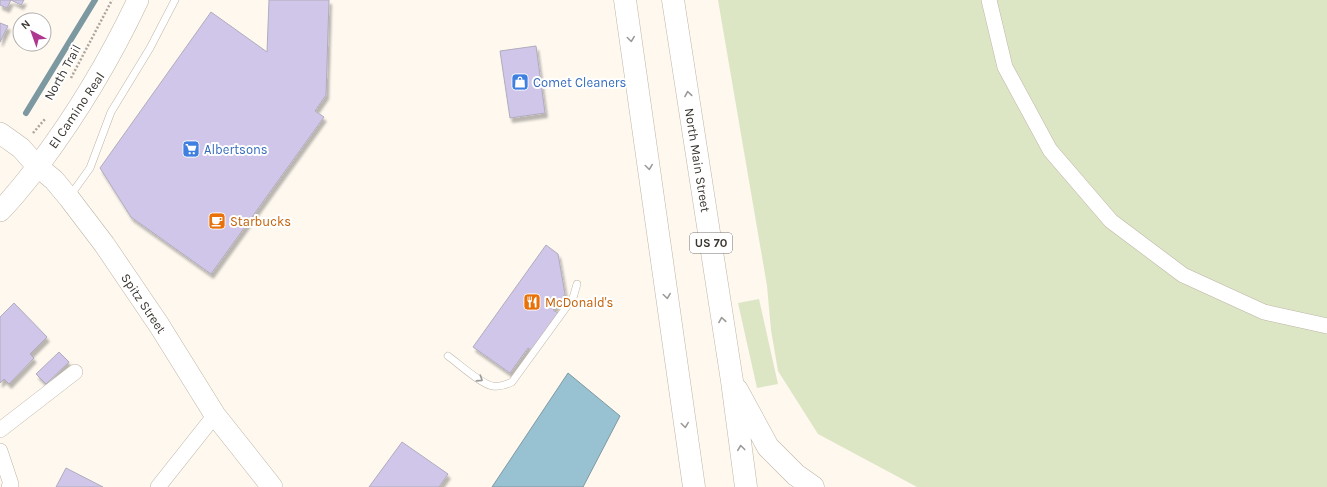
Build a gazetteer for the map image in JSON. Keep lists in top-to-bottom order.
{
  "streets": {
    "main road": ["North Main Street", "US 70"],
    "street": ["El Camino Real", "Spitz Street"],
    "path": ["North Trail"]
  },
  "crossings": [
    ["North Trail", "Spitz Street"],
    ["El Camino Real", "Spitz Street"]
  ],
  "places": {
    "shop": ["Comet Cleaners"],
    "supermarket": ["Albertsons"],
    "cafe": ["Starbucks"],
    "restaurant": ["McDonald's"]
  },
  "north": "top left"
}
